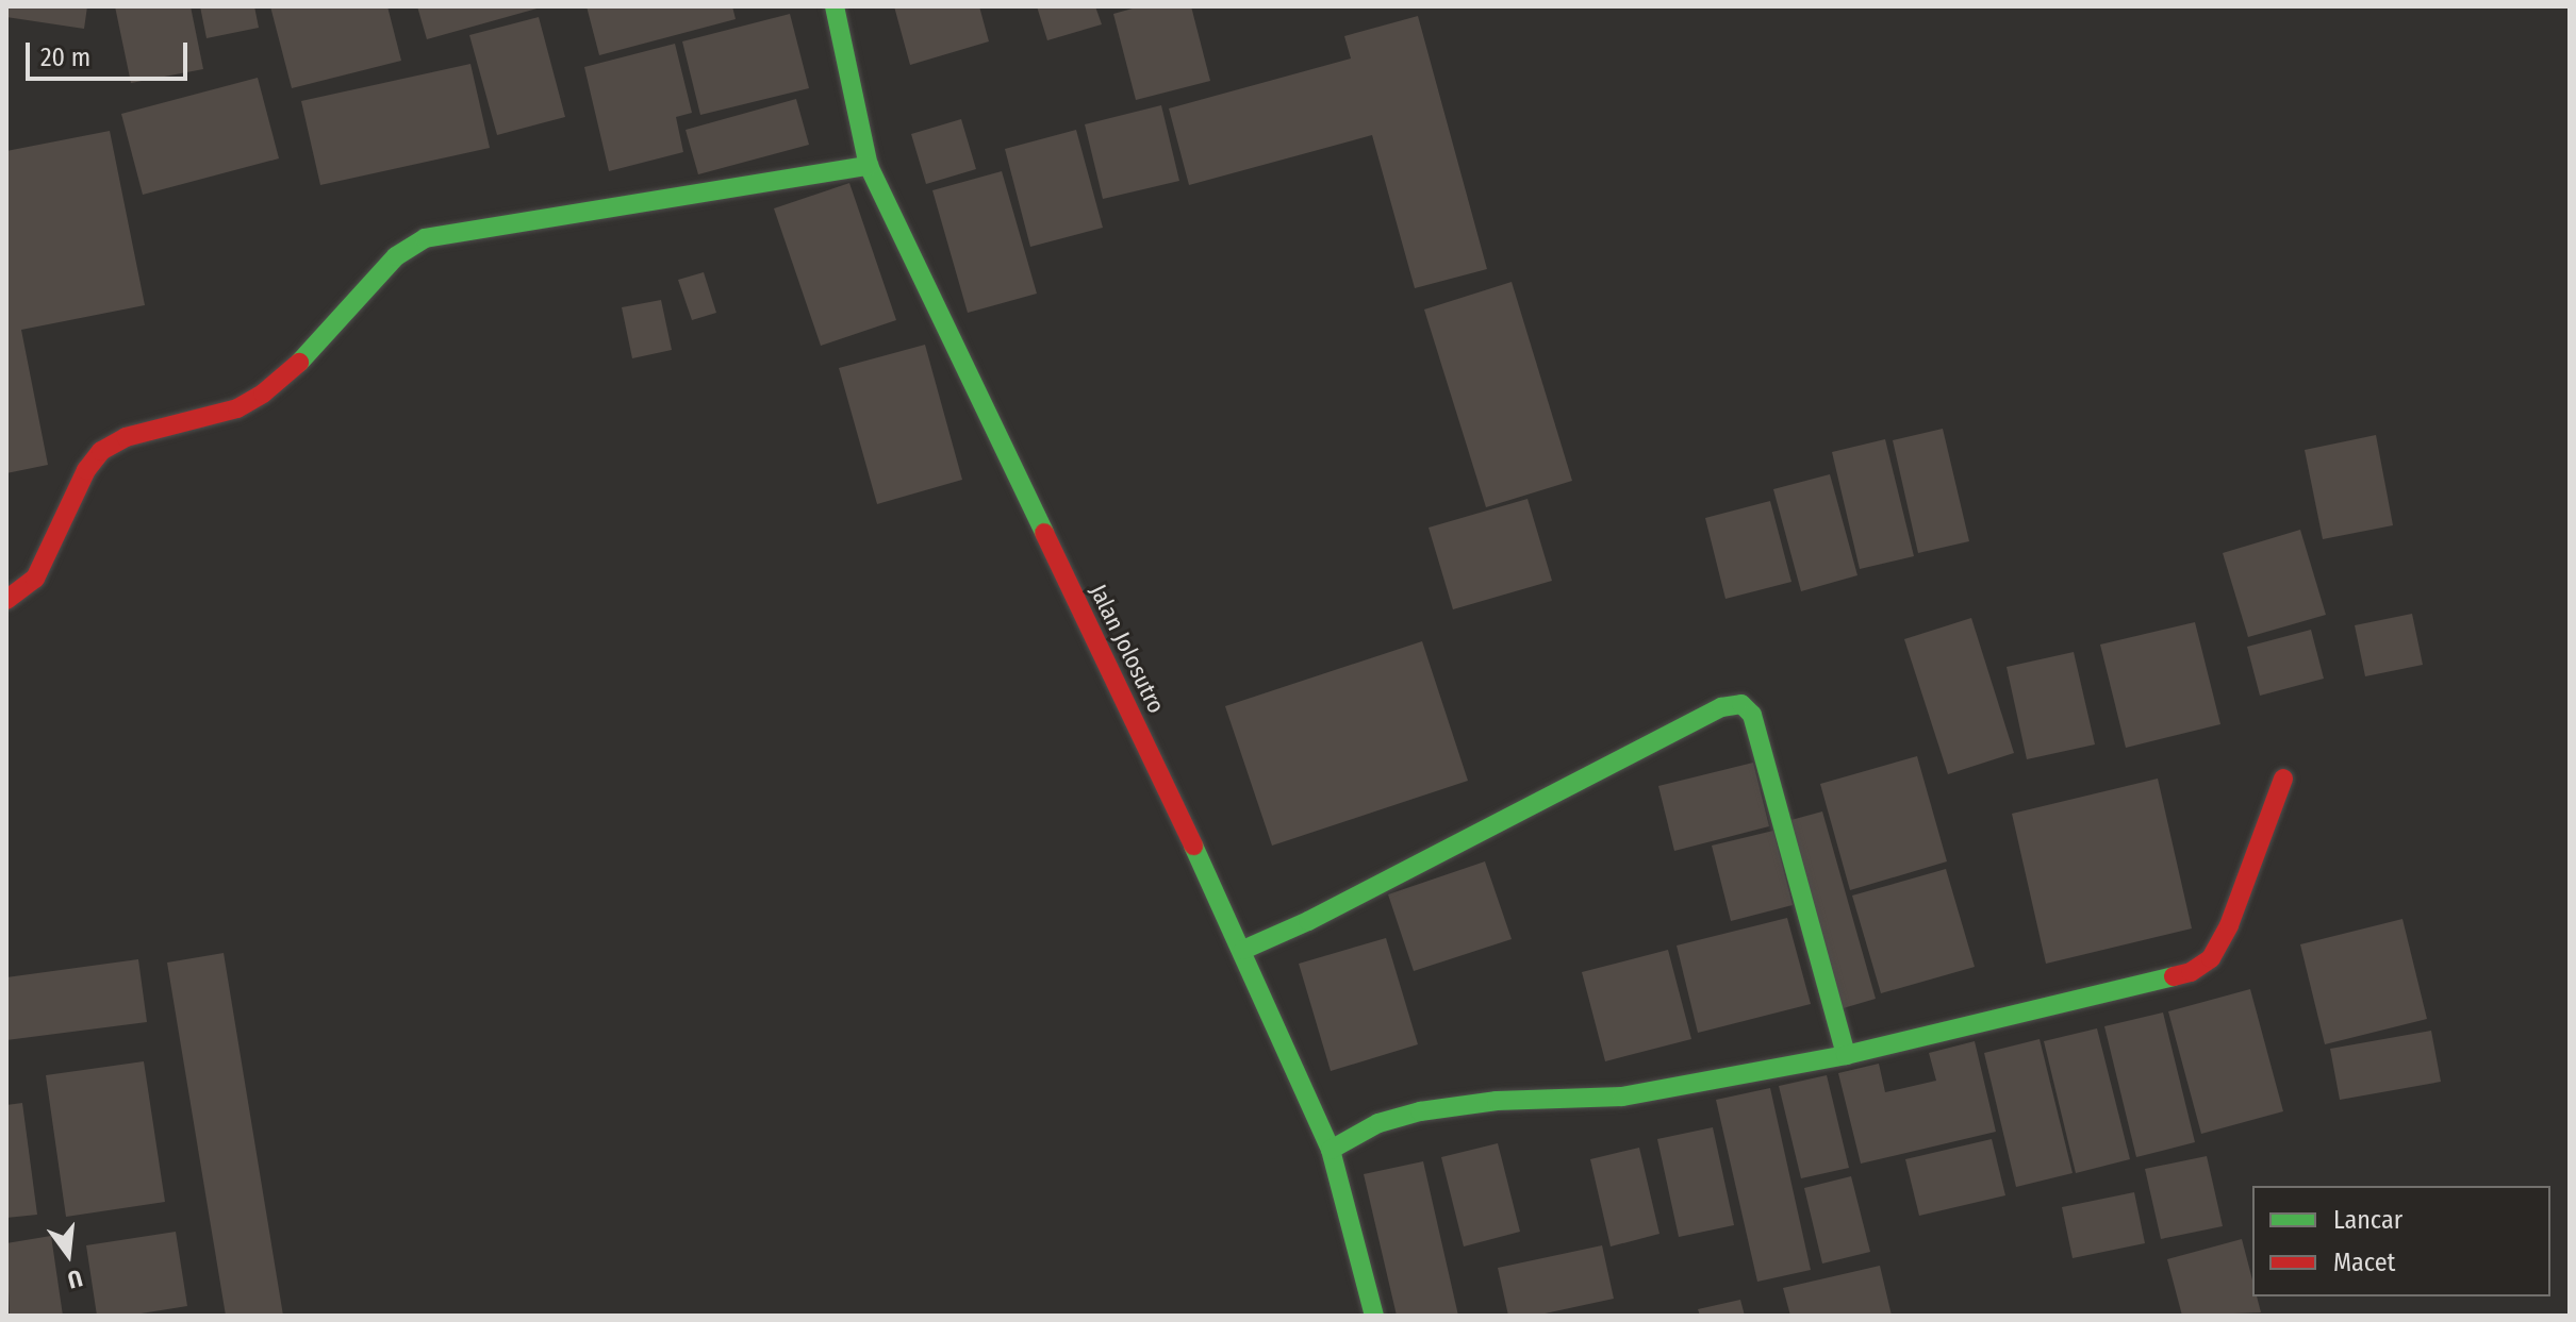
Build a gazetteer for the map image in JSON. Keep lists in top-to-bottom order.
{
  "streets": {
    "street": ["Jalan Jolosutro"]
  },
  "legend": ["Lancar", "Macet"],
  "scale_bar": "20 m",
  "north": "bottom"
}
